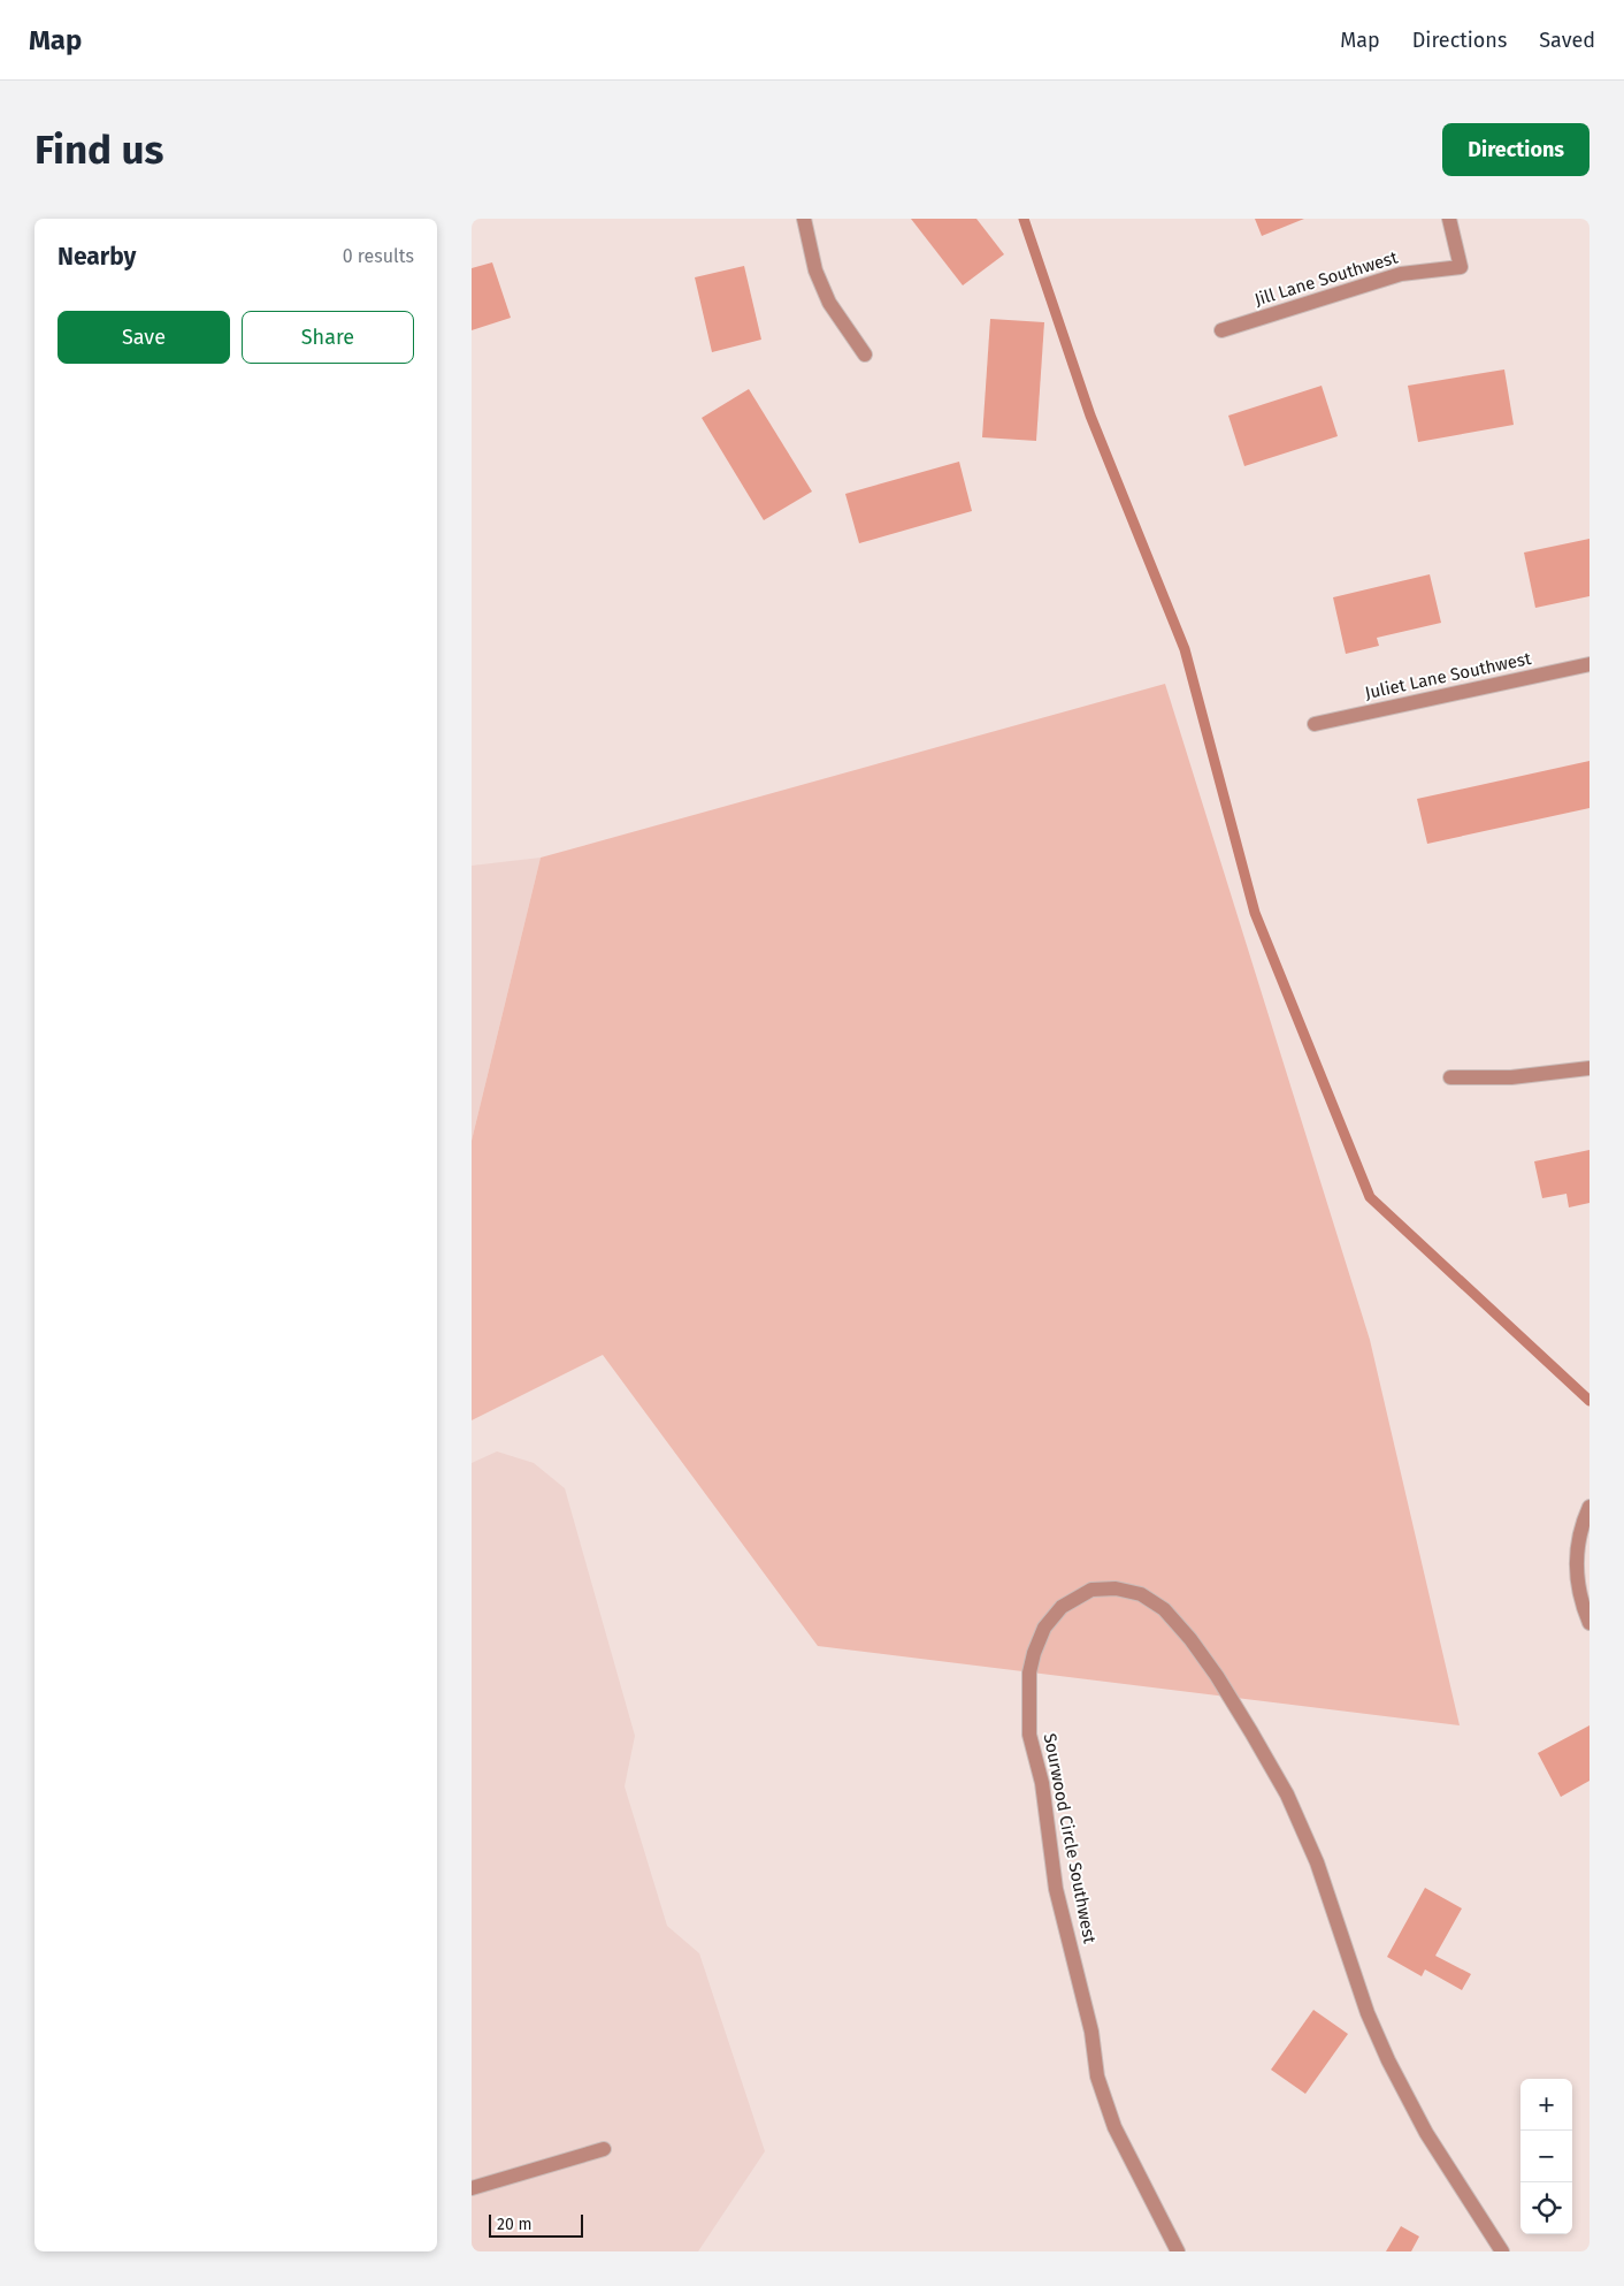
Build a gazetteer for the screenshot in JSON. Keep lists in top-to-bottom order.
{
  "streets": {
    "street": ["Jill Lane Southwest", "Juliet Lane Southwest", "Sourwood Circle Southwest"]
  },
  "scale_bar": "20 m",
  "page": {
    "header": "Map",
    "nav": ["Map", "Directions", "Saved"],
    "buttons": [
      "Directions",
      ["Save", "Share"]
    ],
    "title": "Find us",
    "heading": ["Nearby", "0 results"],
    "map_buttons": ["+", "−"],
    "scale": "20 m"
  }
}
